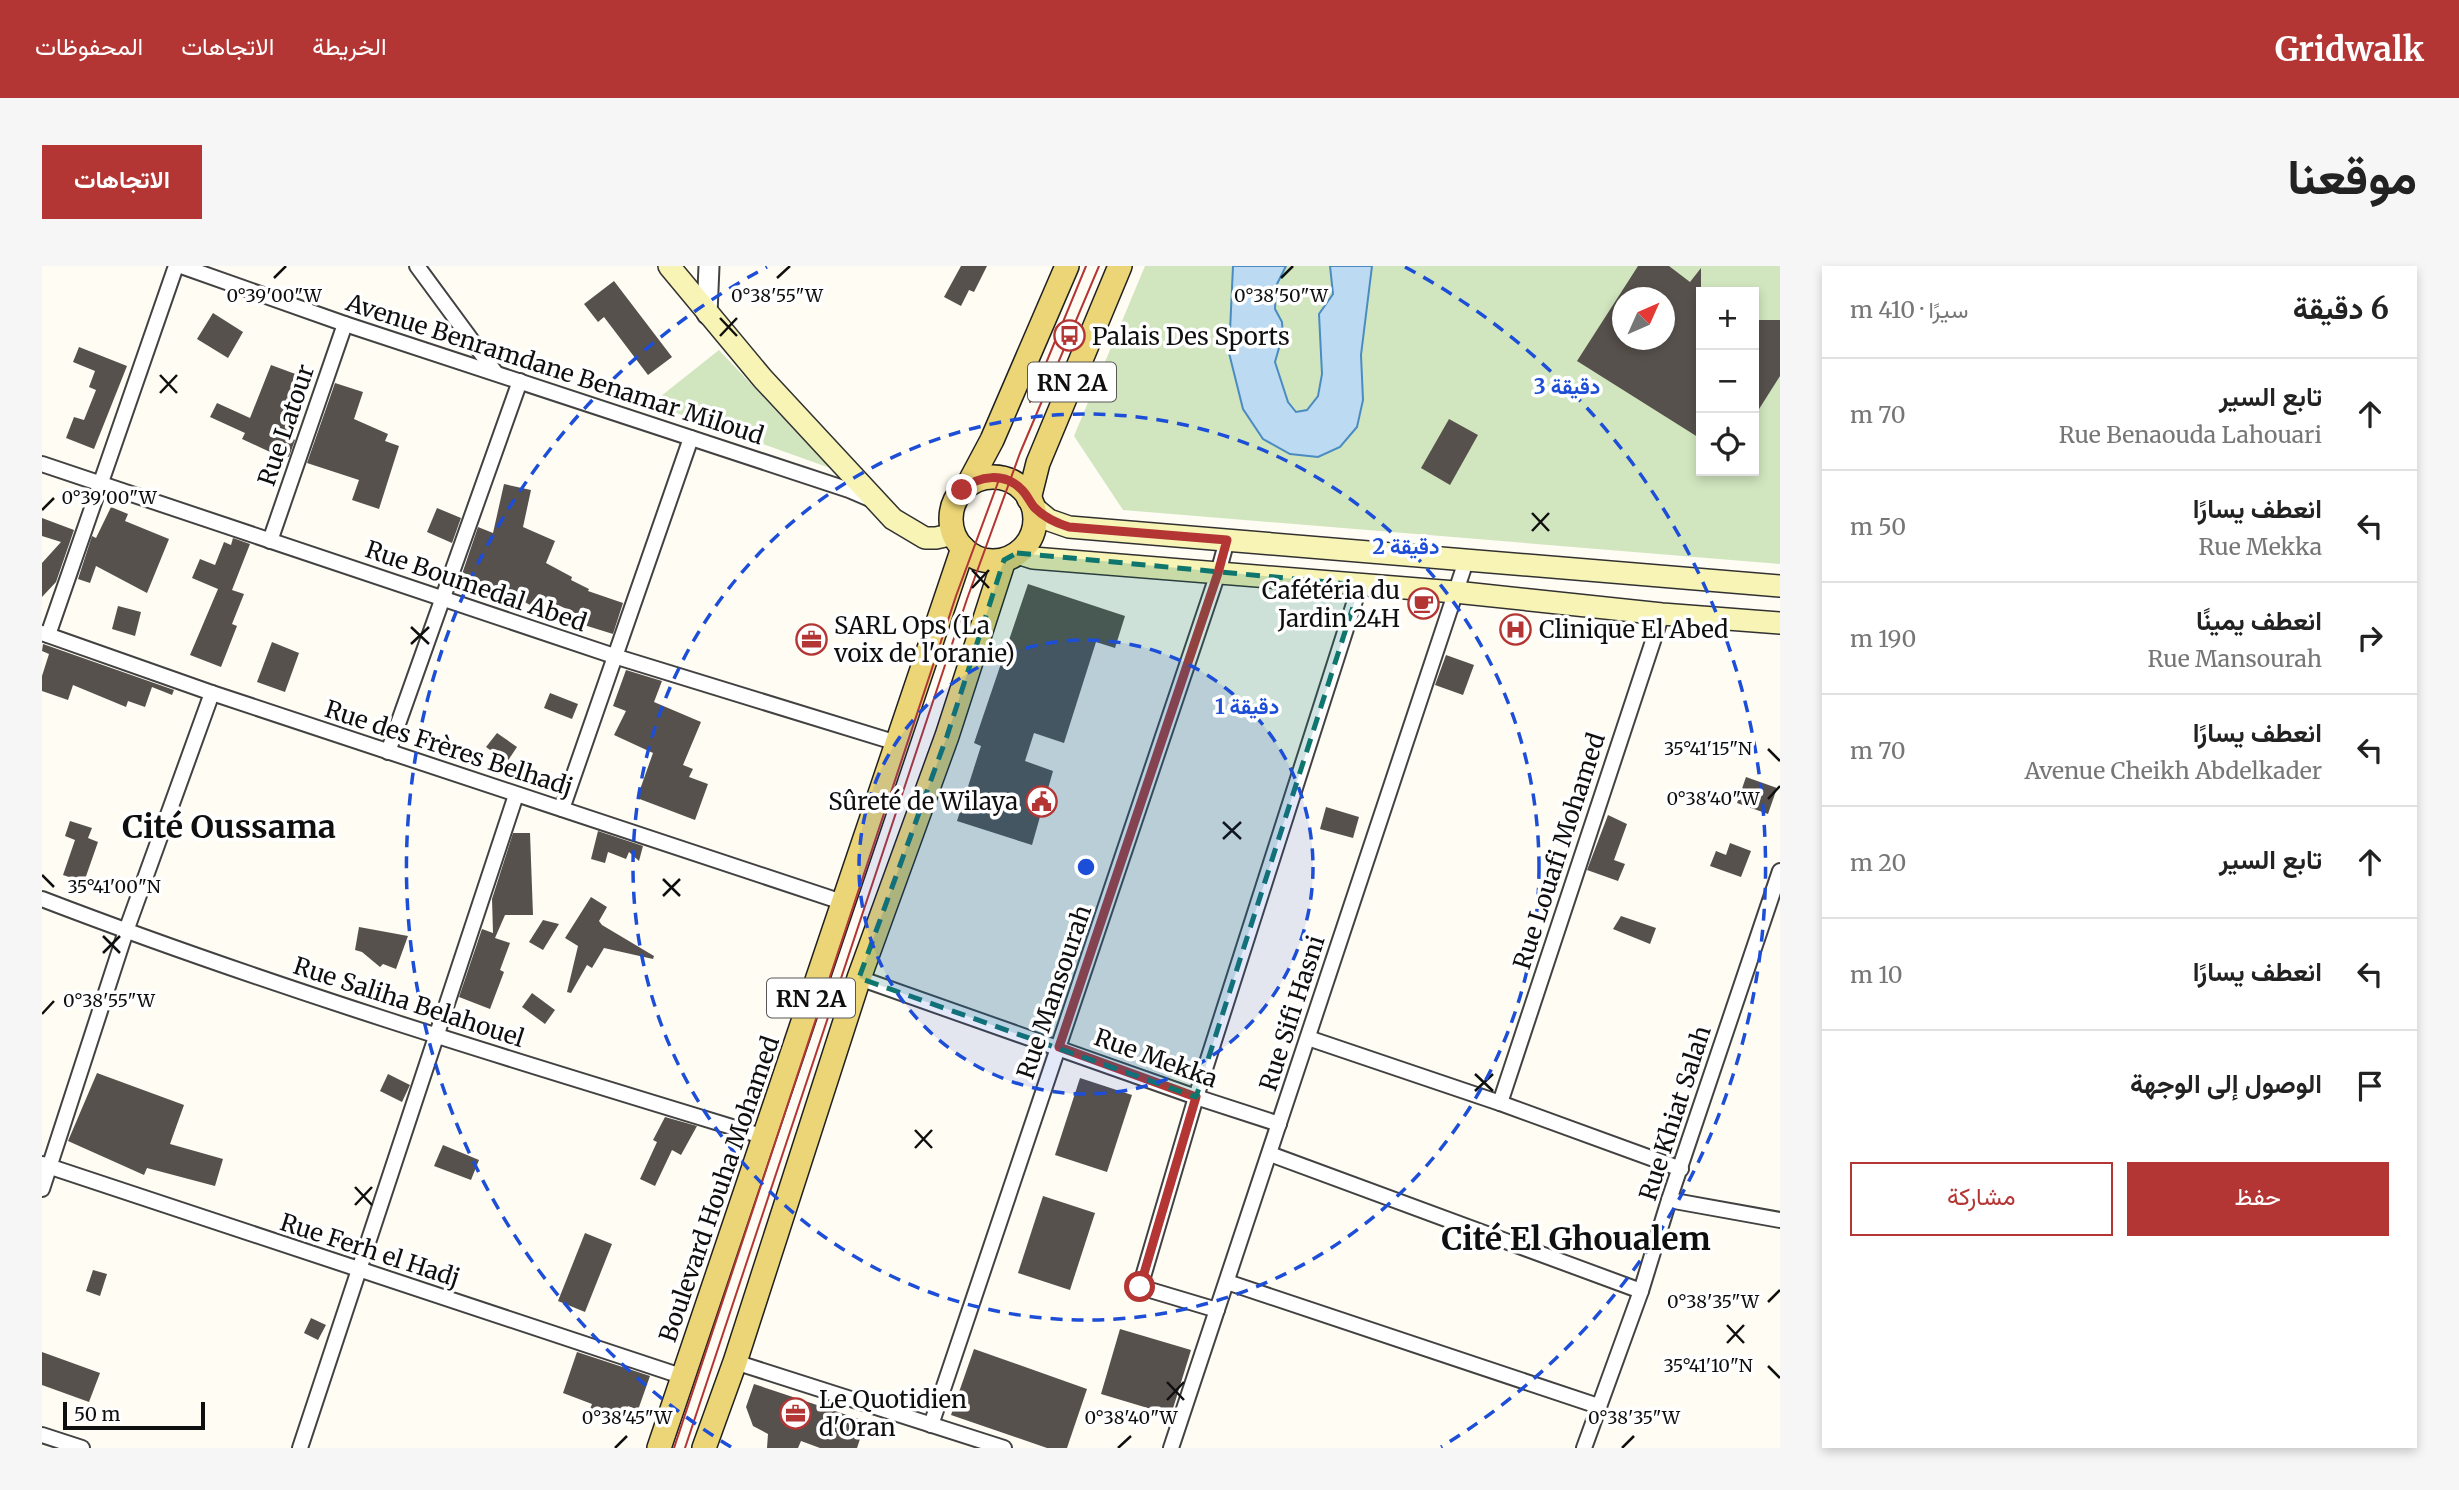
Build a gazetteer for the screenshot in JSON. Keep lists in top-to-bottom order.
{
  "streets": {
    "main road": ["RN 2A", "Boulevard Houha Mohamed"],
    "street": [
      "Avenue Benramdane Benamar Miloud",
      "Rue Latour",
      "Rue Boumedal Abed",
      "Rue des Frères Belhadj",
      "Rue Louafi Mohamed",
      "Rue Mansourah",
      "Rue Saliha Belahouel",
      "Rue Sifi Hasni",
      "Rue Mekka",
      "Rue Khiat Salah",
      "Rue Ferh el Hadj"
    ]
  },
  "crossings": [
    ["Avenue Benramdane Benamar Miloud", "Rue Latour"],
    ["RN 2A", "Rue Mekka"],
    ["RN 2A", "Boulevard Houha Mohamed"],
    ["Rue Latour", "Rue Boumedal Abed"],
    ["Rue Boumedal Abed", "Boulevard Houha Mohamed"],
    ["Rue des Frères Belhadj", "Boulevard Houha Mohamed"],
    ["Rue Mansourah", "Rue Mekka"],
    ["Rue Saliha Belahouel", "Boulevard Houha Mohamed"],
    ["Rue Sifi Hasni", "Rue Mekka"],
    ["Boulevard Houha Mohamed", "Rue Ferh el Hadj"]
  ],
  "districts": ["Cité Oussama", "Cité El Ghoualem"],
  "places": {
    "bus stop": ["Palais Des Sports"],
    "cafe": ["Cafétéria du Jardin 24H"],
    "hospital": ["Clinique El Abed"],
    "office": ["SARL Ops (La voix de l'oranie)", "Le Quotidien d'Oran"],
    "public building": ["Sûreté de Wilaya"]
  },
  "scale_bar": "50 m",
  "north": "top right",
  "page": {
    "header": "Gridwalk",
    "nav": ["الخريطة", "الاتجاهات", "المحفوظات"],
    "title": "موقعنا",
    "buttons": [
      "الاتجاهات",
      ["حفظ", "مشاركة"]
    ],
    "heading": ["6 دقيقة", "سيرًا · 410 m"],
    "map_buttons": ["+", "−"],
    "list": [
      ["تابع السير", "Rue Benaouda Lahouari", "70 m"],
      ["انعطف يسارًا", "Rue Mekka", "50 m"],
      ["انعطف يمينًا", "Rue Mansourah", "190 m"],
      ["انعطف يسارًا", "Avenue Cheikh Abdelkader", "70 m"],
      ["تابع السير", "20 m"],
      ["انعطف يسارًا", "10 m"],
      "الوصول إلى الوجهة"
    ],
    "scale": "50 m"
  },
  "coordinates": [
    "0°39'00\"W",
    "0°38'55\"W",
    "0°38'50\"W",
    "35°41'15\"N",
    "0°38'40\"W",
    "35°41'00\"N",
    "0°38'35\"W",
    "35°41'10\"N",
    "0°38'45\"W"
  ],
  "rings": ["3 دقيقة", "2 دقيقة", "1 دقيقة"]
}
